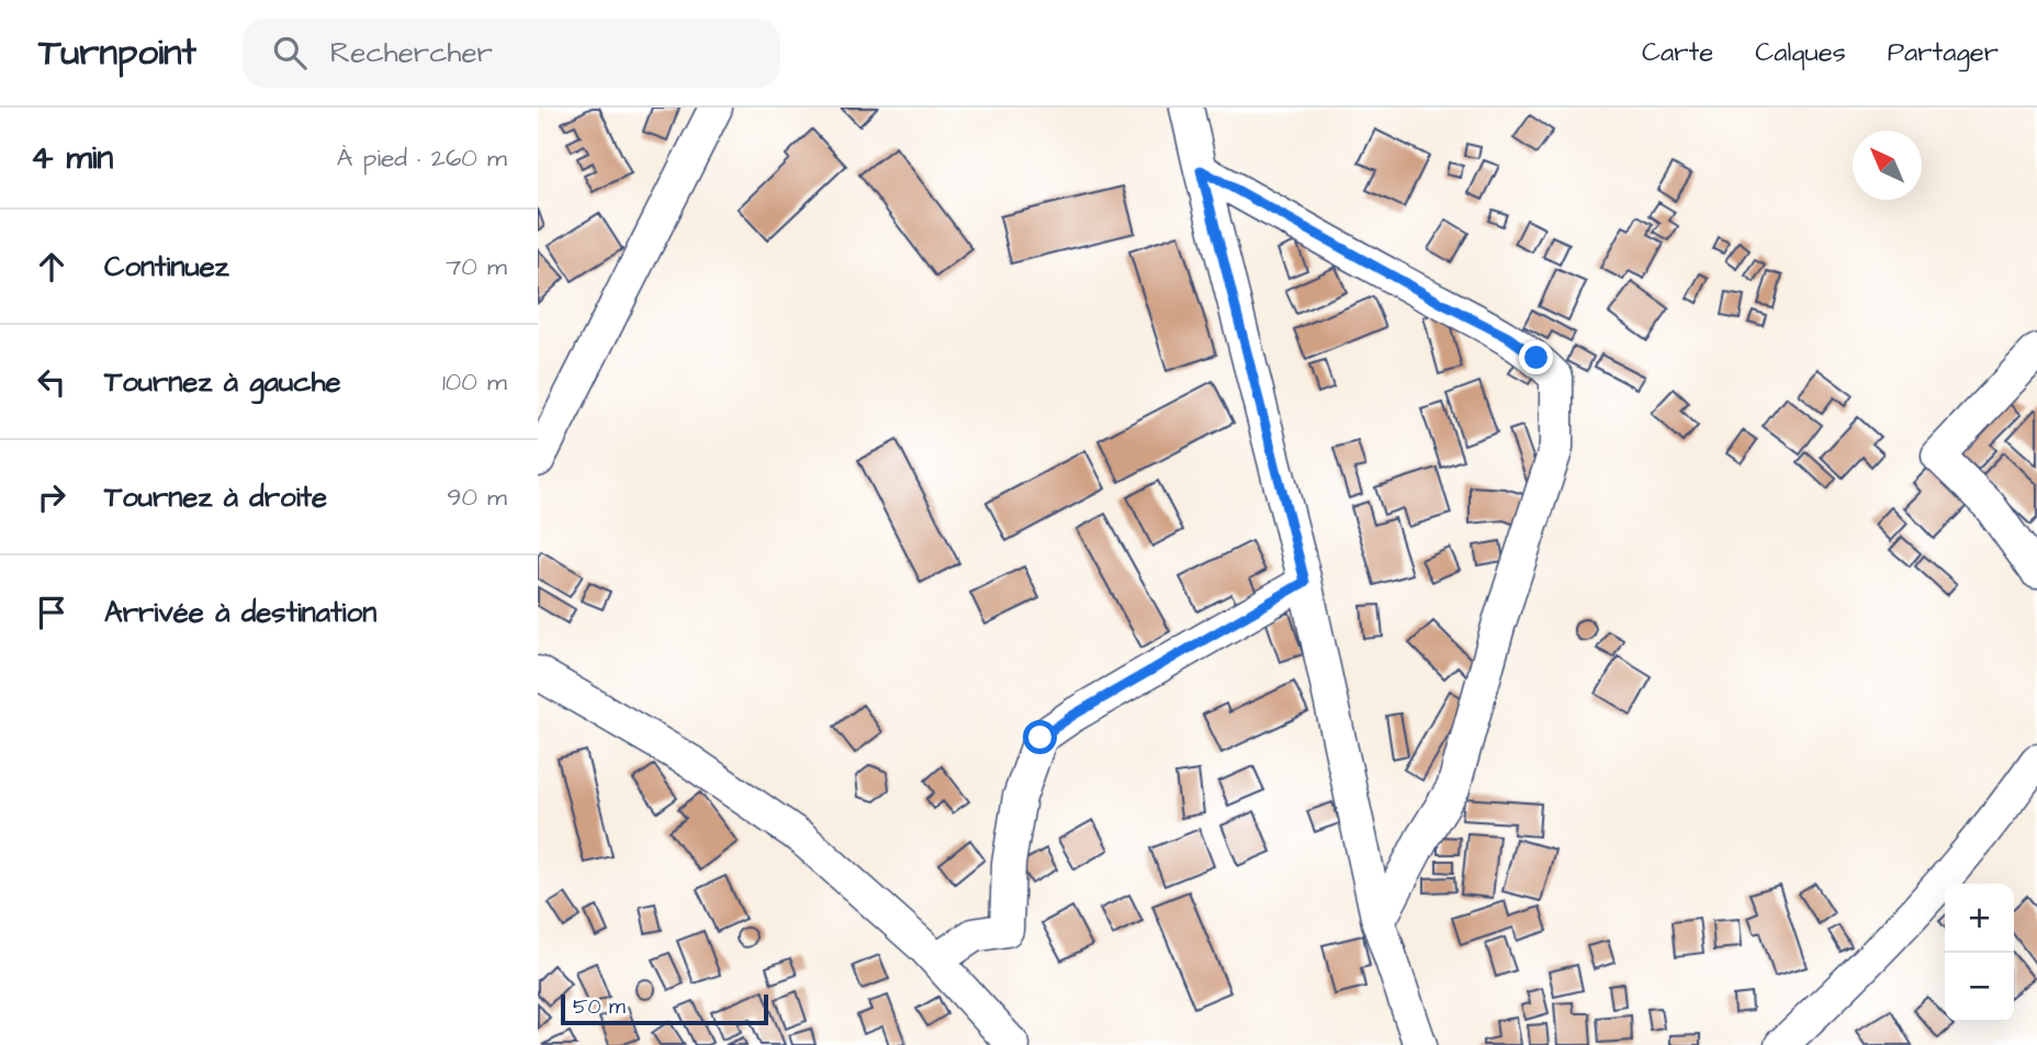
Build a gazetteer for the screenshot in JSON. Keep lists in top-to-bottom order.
{
  "scale_bar": "50 m",
  "north": "top left",
  "page": {
    "header": "Turnpoint",
    "search": "Rechercher",
    "nav": ["Carte", "Calques", "Partager"],
    "heading": ["4 min", "À pied · 260 m"],
    "list": [
      ["Continuez", "70 m"],
      ["Tournez à gauche", "100 m"],
      ["Tournez à droite", "90 m"],
      "Arrivée à destination"
    ],
    "map_buttons": ["+", "−"],
    "scale": "50 m"
  }
}
